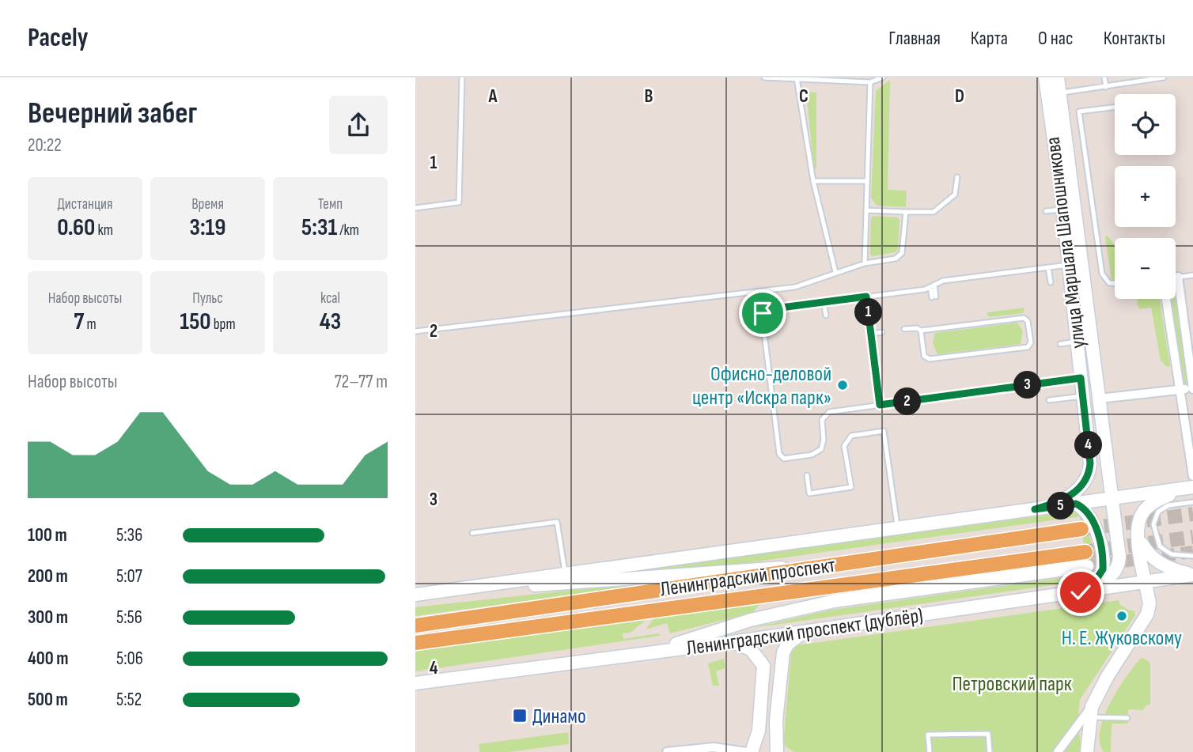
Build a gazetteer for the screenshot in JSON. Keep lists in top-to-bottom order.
{
  "streets": {
    "main road": ["улица Маршала Шапошникова", "Ленинградский проспект", "Ленинградский проспект (дублёр)"]
  },
  "crossings": [
    ["улица Маршала Шапошникова", "Ленинградский проспект (дублёр)"],
    ["Ленинградский проспект", "Ленинградский проспект (дублёр)"]
  ],
  "parks": ["Петровский парк"],
  "places": {
    "other": ["Офисно-деловой центр «Искра парк»", "Н. Е. Жуковскому"],
    "transit": ["Динамо"]
  },
  "page": {
    "header": "Pacely",
    "nav": [
      "Главная",
      "Карта",
      "О нас",
      "Контакты"
    ],
    "heading": ["Вечерний забег", "20:22"],
    "map_buttons": ["+", "−"],
    "stats": [
      ["Дистанция", "0.60 km"],
      ["Время", "3:19"],
      ["Темп", "5:31 /km"],
      ["Набор высоты", "7 m"],
      ["Пульс", "150 bpm"],
      ["kcal", "43"]
    ],
    "pins": [
      "1",
      "3",
      "2",
      "4",
      "5"
    ],
    "chart": ["Набор высоты", "72–77 m"],
    "list": [
      {
        "name": "100 m",
        "note": "5:36"
      },
      {
        "name": "200 m",
        "note": "5:07"
      },
      {
        "name": "300 m",
        "note": "5:56"
      },
      {
        "name": "400 m",
        "note": "5:06"
      },
      {
        "name": "500 m",
        "note": "5:52"
      }
    ]
  },
  "grid": {
    "columns": [
      "A",
      "B",
      "C",
      "D"
    ],
    "rows": [
      "1",
      "2",
      "3",
      "4"
    ]
  }
}
